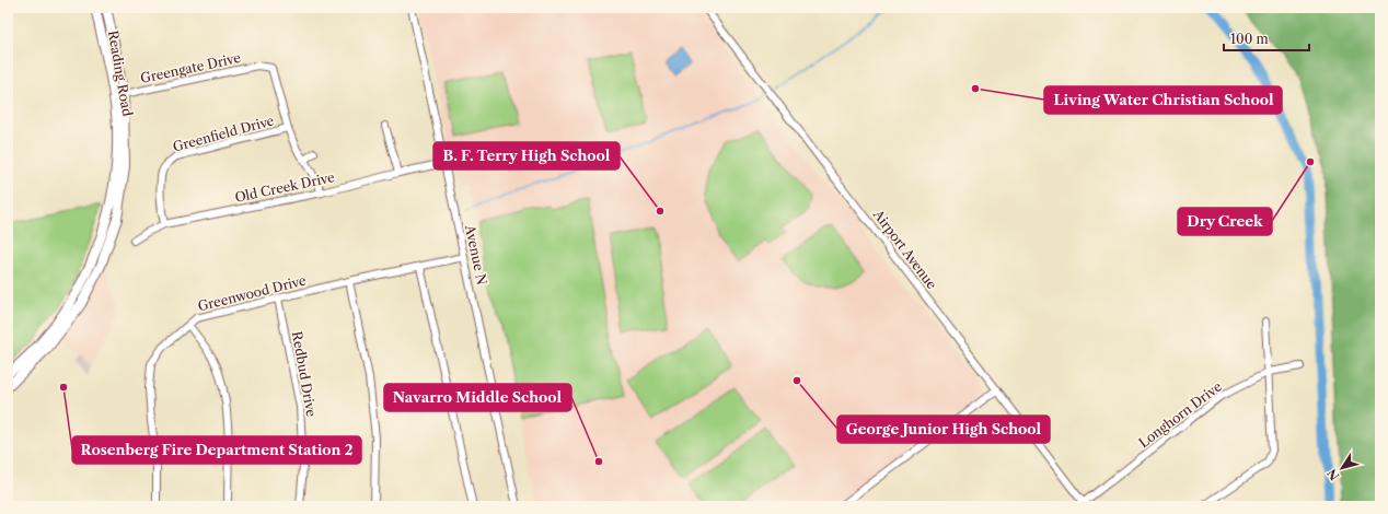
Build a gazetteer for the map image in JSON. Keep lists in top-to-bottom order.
{
  "streets": {
    "main road": ["Reading Road"],
    "street": [
      "Greengate Drive",
      "Greenfield Drive",
      "Old Creek Drive",
      "Airport Avenue",
      "Avenue N",
      "Greenwood Drive",
      "Redbud Drive",
      "Longhorn Drive"
    ]
  },
  "crossings": [
    ["Greengate Drive", "Reading Road"],
    ["Greengate Drive", "Greenfield Drive"],
    ["Greenfield Drive", "Old Creek Drive"],
    ["Old Creek Drive", "Avenue N"],
    ["Airport Avenue", "Longhorn Drive"],
    ["Avenue N", "Greenwood Drive"],
    ["Greenwood Drive", "Redbud Drive"]
  ],
  "places": [
    "Living Water Christian School",
    "Dry Creek",
    "B. F. Terry High School",
    "George Junior High School",
    "Rosenberg Fire Department Station 2",
    "Navarro Middle School"
  ],
  "scale_bar": "100 m",
  "north": "bottom left"
}
